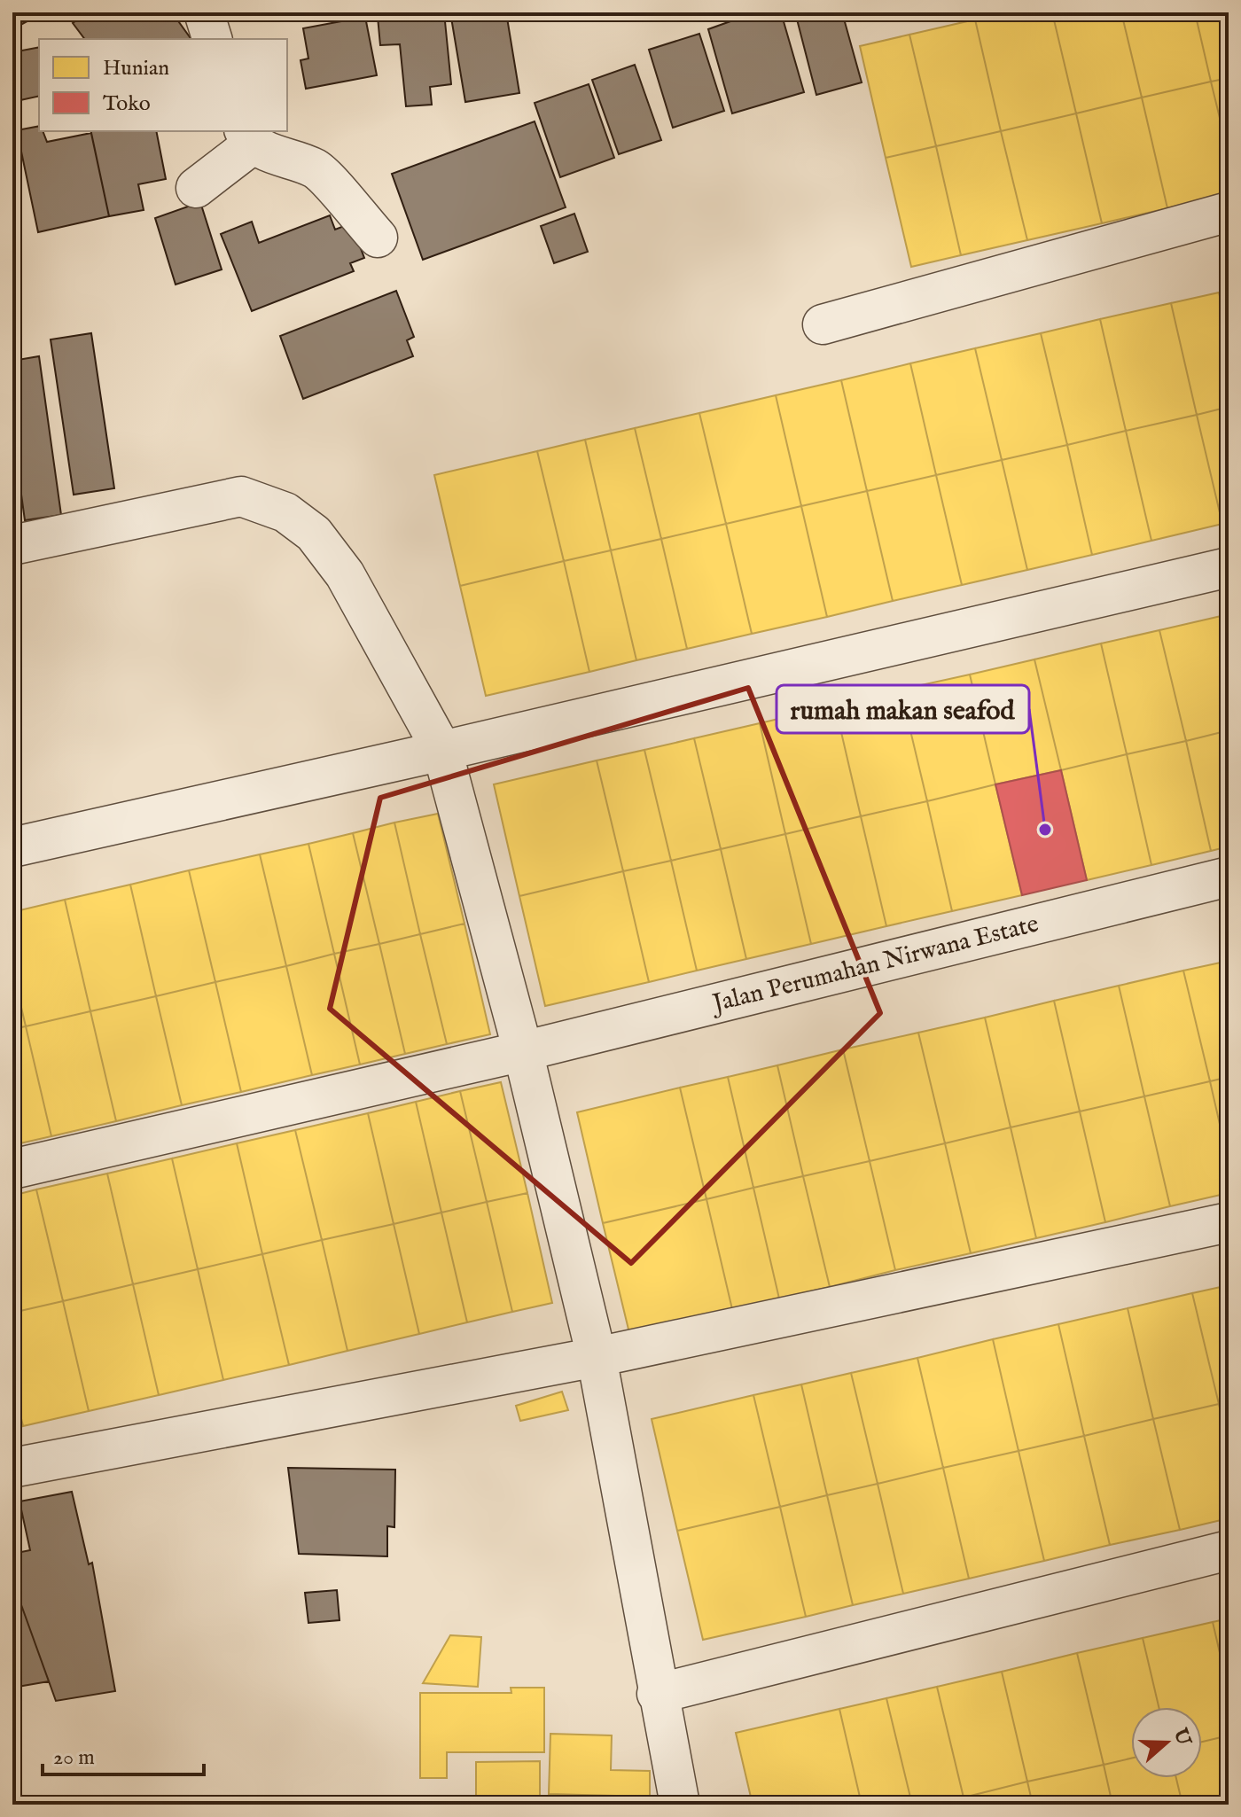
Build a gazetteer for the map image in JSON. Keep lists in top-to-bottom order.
{
  "streets": {
    "street": ["Jalan Perumahan Nirwana Estate"]
  },
  "places": ["rumah makan seafod"],
  "legend": ["Hunian", "Toko"],
  "scale_bar": "20 m",
  "north": "right"
}
